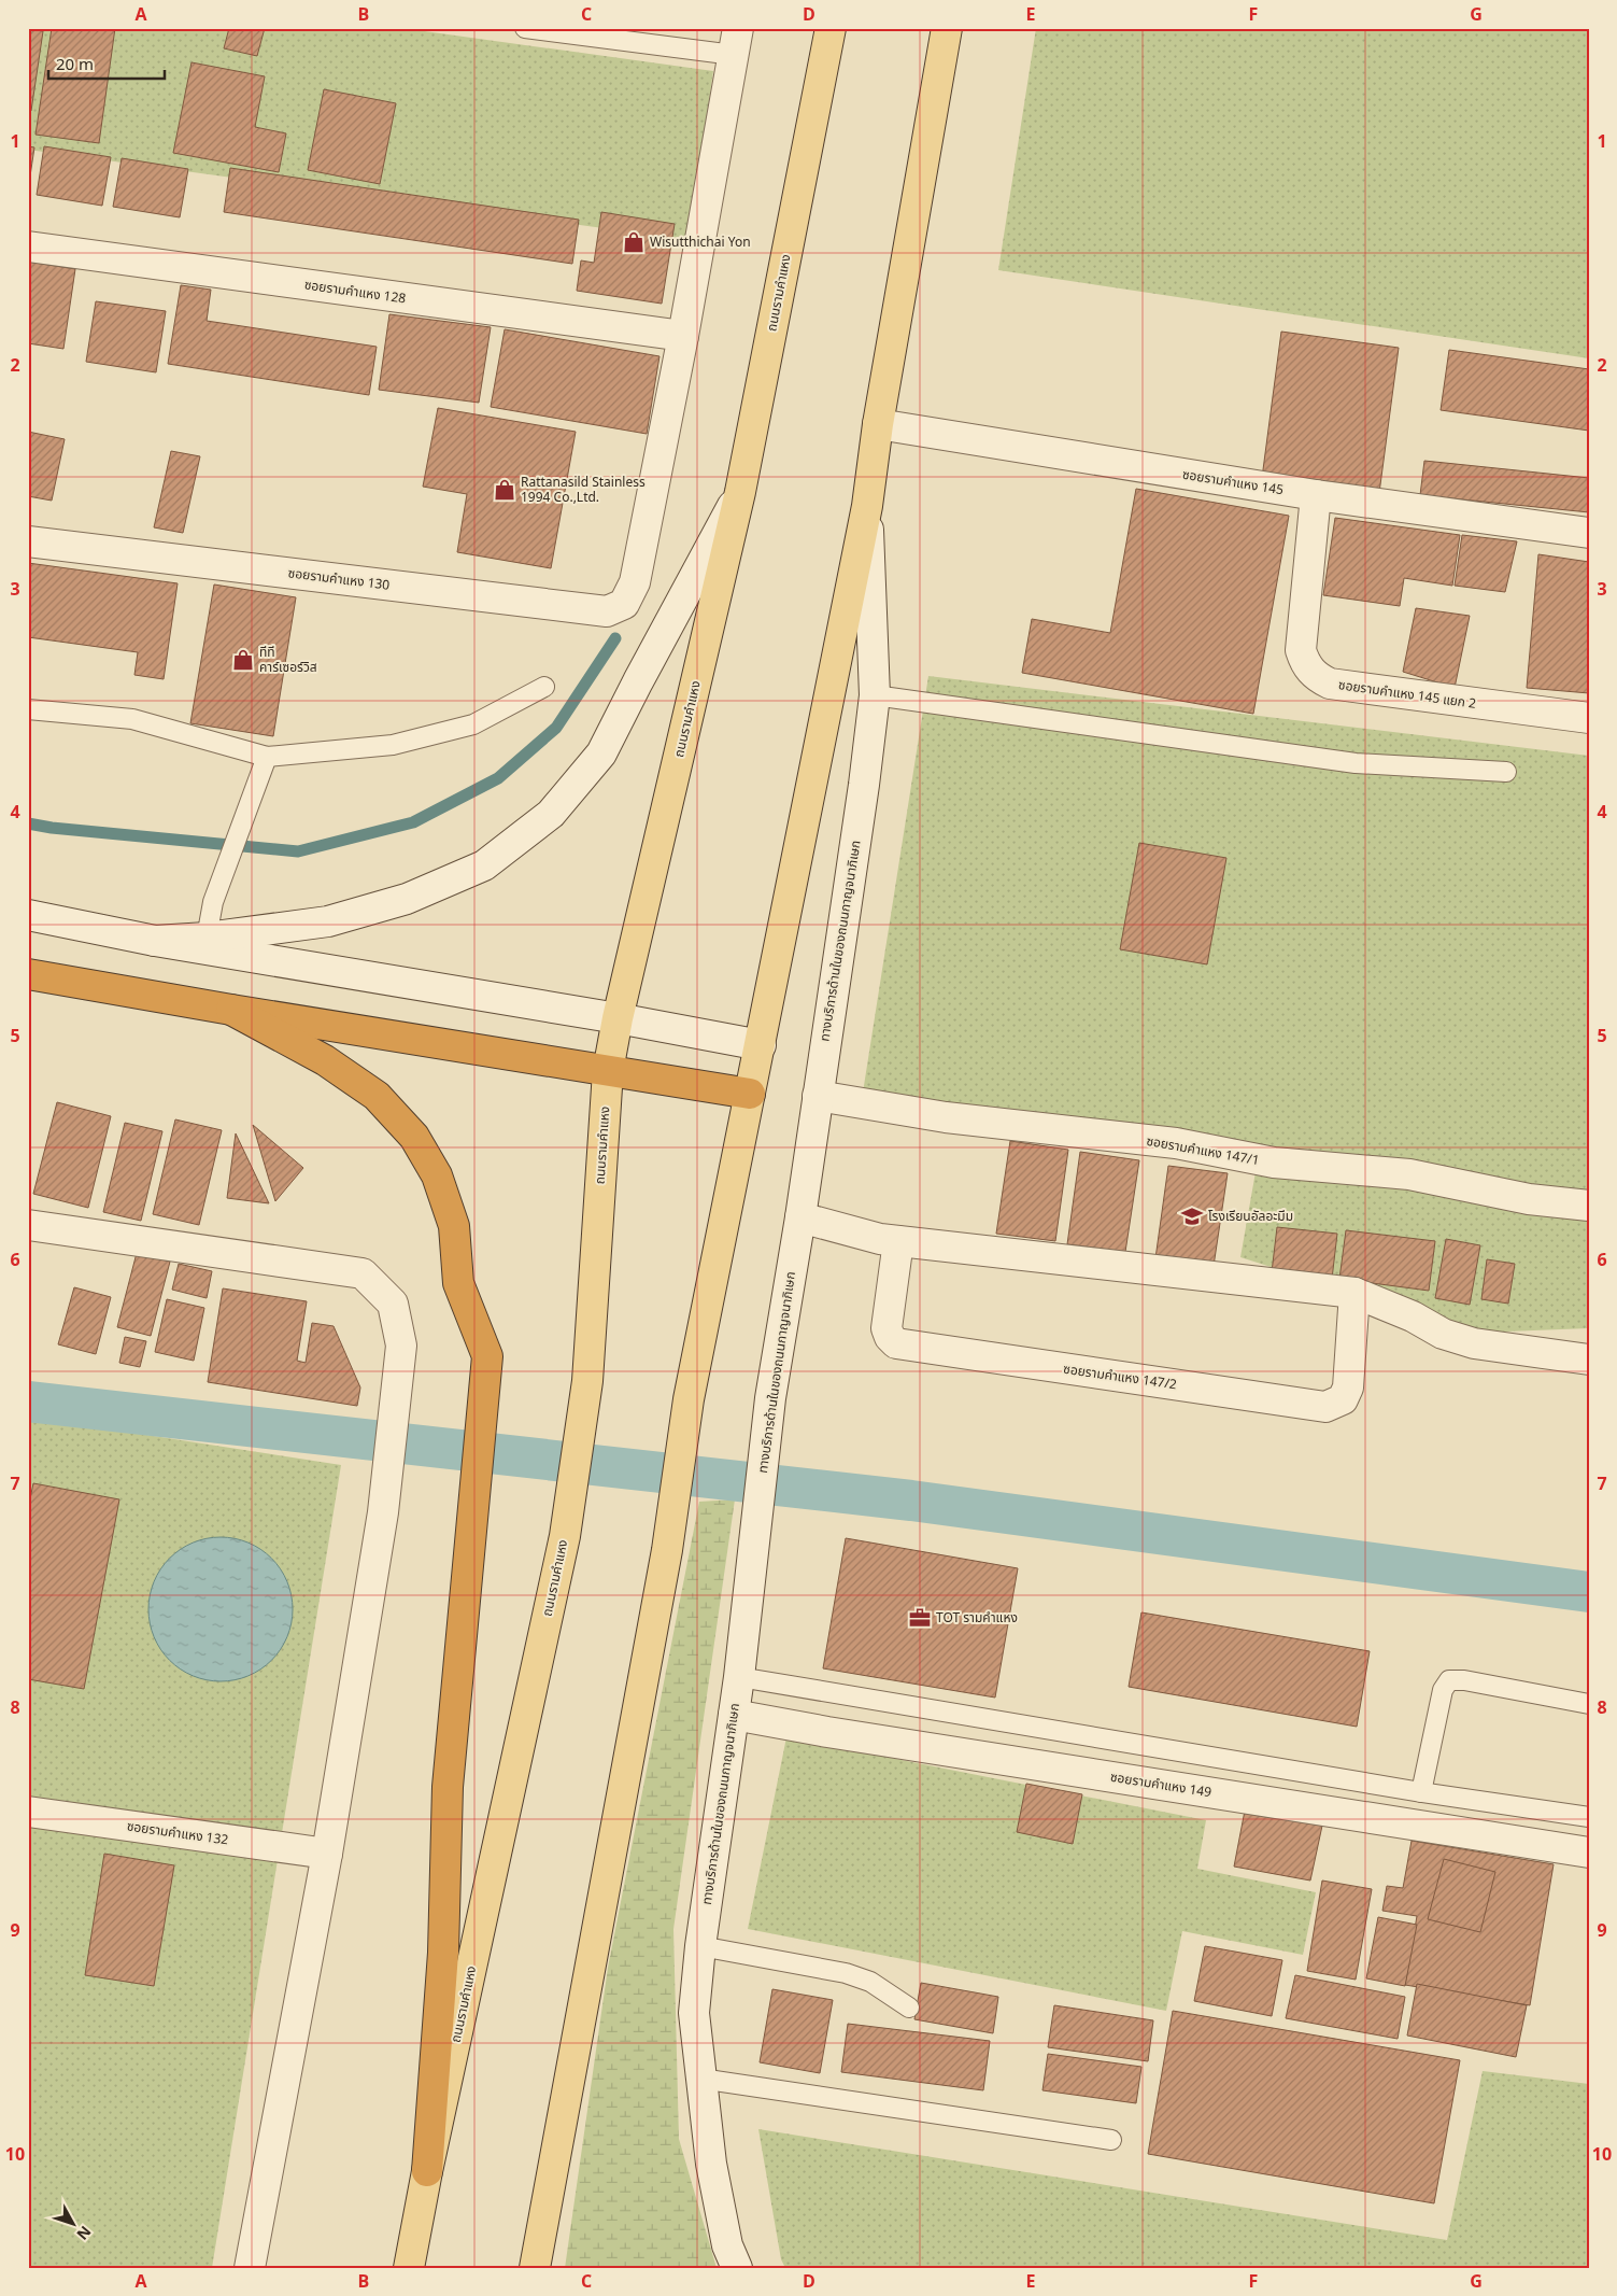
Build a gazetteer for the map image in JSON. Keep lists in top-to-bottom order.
{
  "streets": {
    "main road": ["ถนนรามคำแหง"],
    "street": [
      "ซอยรามคำแหง 128",
      "ซอยรามคำแหง 145",
      "ซอยรามคำแหง 130",
      "ซอยรามคำแหง 145 แยก 2",
      "ทางบริการด้านในของถนนกาญจนาภิเษก",
      "ซอยรามคำแหง 147/1",
      "ซอยรามคำแหง 147/2",
      "ซอยรามคำแหง 149",
      "ซอยรามคำแหง 132"
    ]
  },
  "crossings": [
    ["ซอยรามคำแหง 128", "ซอยรามคำแหง 130"],
    ["ซอยรามคำแหง 145", "ซอยรามคำแหง 145 แยก 2"],
    ["ทางบริการด้านในของถนนกาญจนาภิเษก", "ซอยรามคำแหง 147/1"],
    ["ทางบริการด้านในของถนนกาญจนาภิเษก", "ซอยรามคำแหง 149"]
  ],
  "places": {
    "shop": ["Wisutthichai Yon", "Rattanasild Stainless 1994 Co.,Ltd.", "ทีที คาร์เซอร์วิส"],
    "school or university": ["โรงเรียนอัลอะมีม"],
    "office": ["TOT รามคำแหง"]
  },
  "scale_bar": "20 m",
  "north": "bottom right",
  "grid": {
    "columns": [
      "A",
      "B",
      "C",
      "D",
      "E",
      "F",
      "G"
    ],
    "rows": [
      "1",
      "2",
      "3",
      "4",
      "5",
      "6",
      "7",
      "8",
      "9",
      "10"
    ]
  }
}
